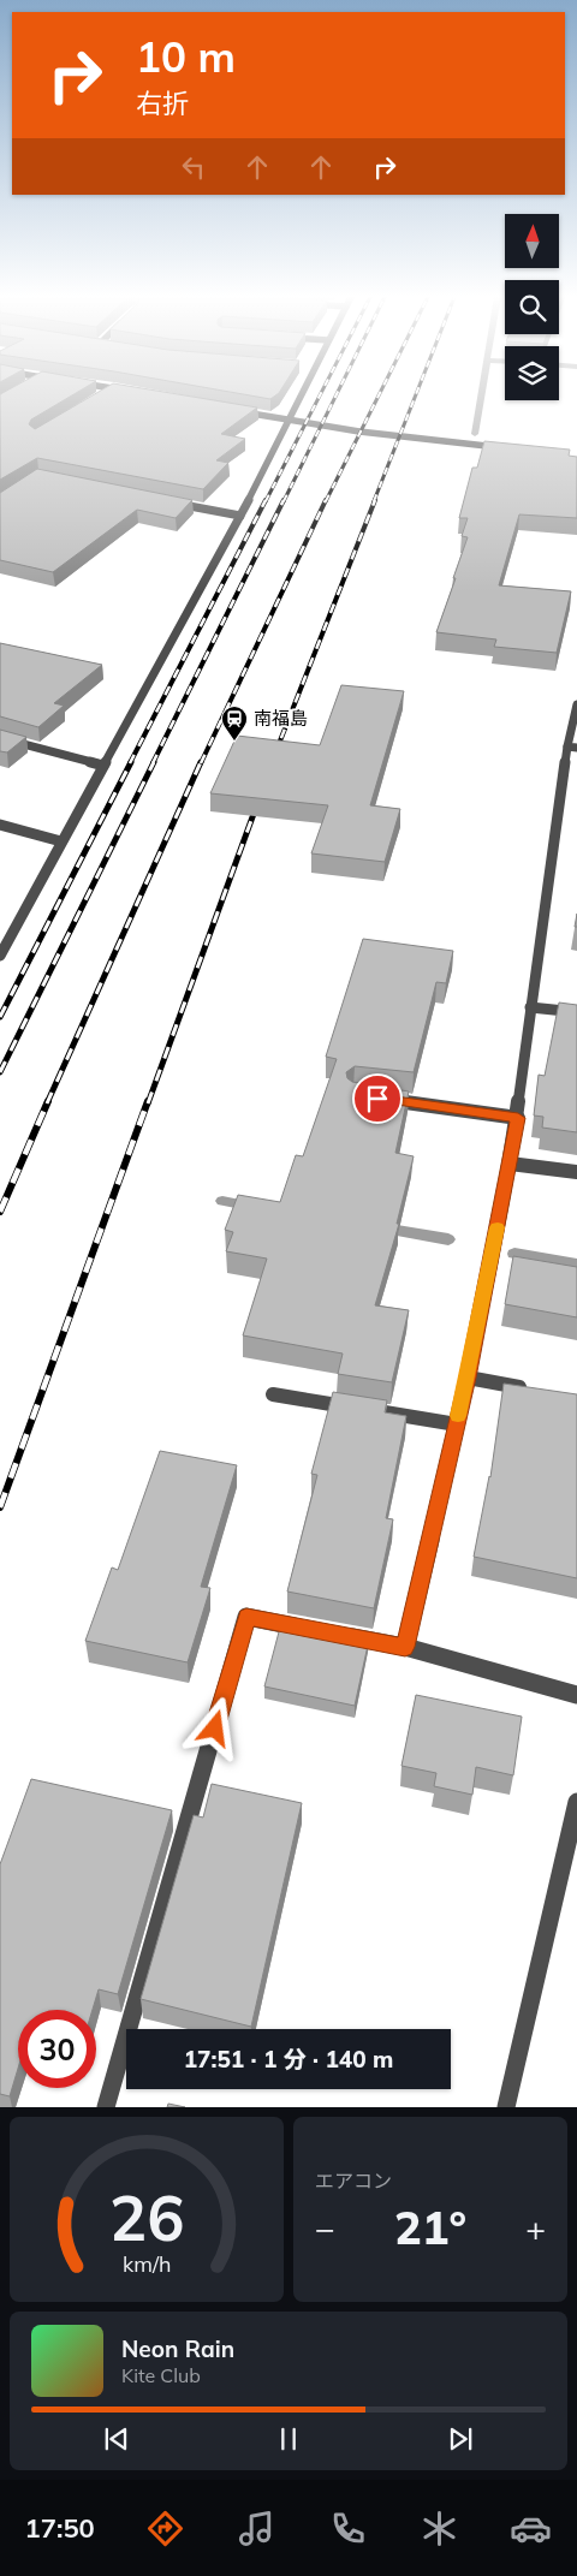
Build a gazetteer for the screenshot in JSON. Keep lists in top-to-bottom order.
{
  "places": {
    "station": ["南福島"]
  },
  "north": "top",
  "page": {
    "turn": ["10 m", "右折"],
    "limit": "30",
    "trip": "17:51 · 1 分 · 140 m",
    "tile": "エアコン",
    "heat": ["−", "21°", "+"],
    "song": ["Neon Rain", "Kite Club"],
    "tabs": "17:50",
    "gauge": ["26", "km/h"]
  }
}
